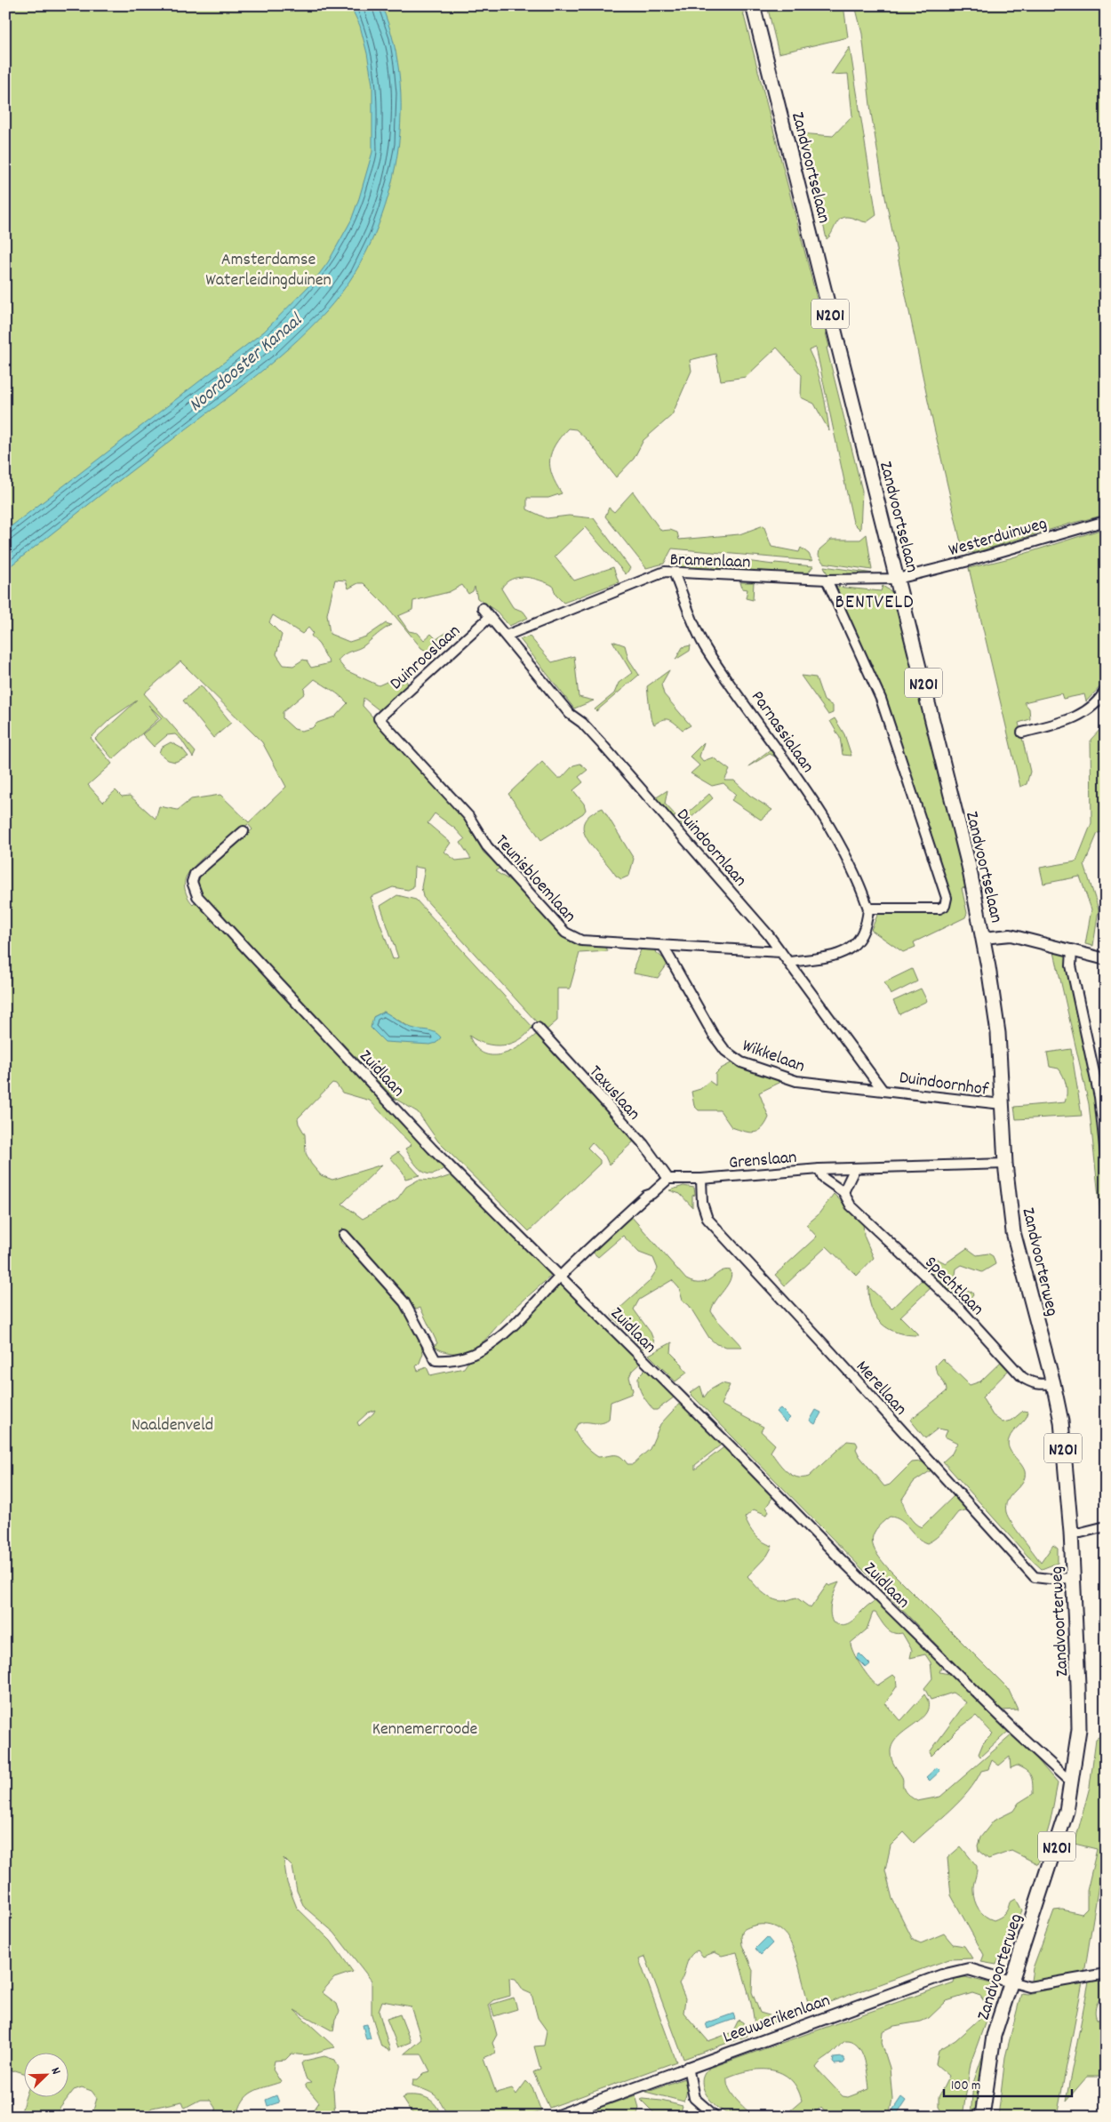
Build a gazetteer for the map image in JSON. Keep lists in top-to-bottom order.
{
  "streets": {
    "main road": ["Zandvoortselaan", "N201", "Zandvoorterweg"],
    "street": [
      "Westerduinweg",
      "Bramenlaan",
      "Duinrooslaan",
      "Parnassialaan",
      "Duindoornlaan",
      "Teunisbloemlaan",
      "Wikkelaan",
      "Zuidlaan",
      "Duindoornhof",
      "Taxuslaan",
      "Grenslaan",
      "Spechtlaan",
      "Merellaan",
      "Leeuwerikenlaan"
    ]
  },
  "crossings": [
    ["Zandvoortselaan", "Westerduinweg"],
    ["Zandvoortselaan", "Bramenlaan"],
    ["Zandvoortselaan", "Duindoornhof"],
    ["Zandvoortselaan", "Zandvoorterweg"],
    ["Westerduinweg", "Bramenlaan"],
    ["Bramenlaan", "Parnassialaan"],
    ["Bramenlaan", "Duindoornlaan"],
    ["Duinrooslaan", "Teunisbloemlaan"],
    ["Duindoornlaan", "Teunisbloemlaan"],
    ["Duindoornlaan", "Wikkelaan"],
    ["Duindoornlaan", "Duindoornhof"],
    ["Teunisbloemlaan", "Wikkelaan"],
    ["Wikkelaan", "Duindoornhof"],
    ["Zuidlaan", "Zandvoorterweg"],
    ["Taxuslaan", "Grenslaan"],
    ["Grenslaan", "Zandvoorterweg"],
    ["Grenslaan", "Spechtlaan"],
    ["Grenslaan", "Merellaan"],
    ["Zandvoorterweg", "Spechtlaan"],
    ["Zandvoorterweg", "Merellaan"],
    ["Zandvoorterweg", "Leeuwerikenlaan"]
  ],
  "districts": ["BENTVELD"],
  "water": ["Noordooster Kanaal"],
  "parks": ["Amsterdamse Waterleidingduinen", "Naaldenveld", "Kennemerroode"],
  "scale_bar": "100 m",
  "north": "top right"
}
